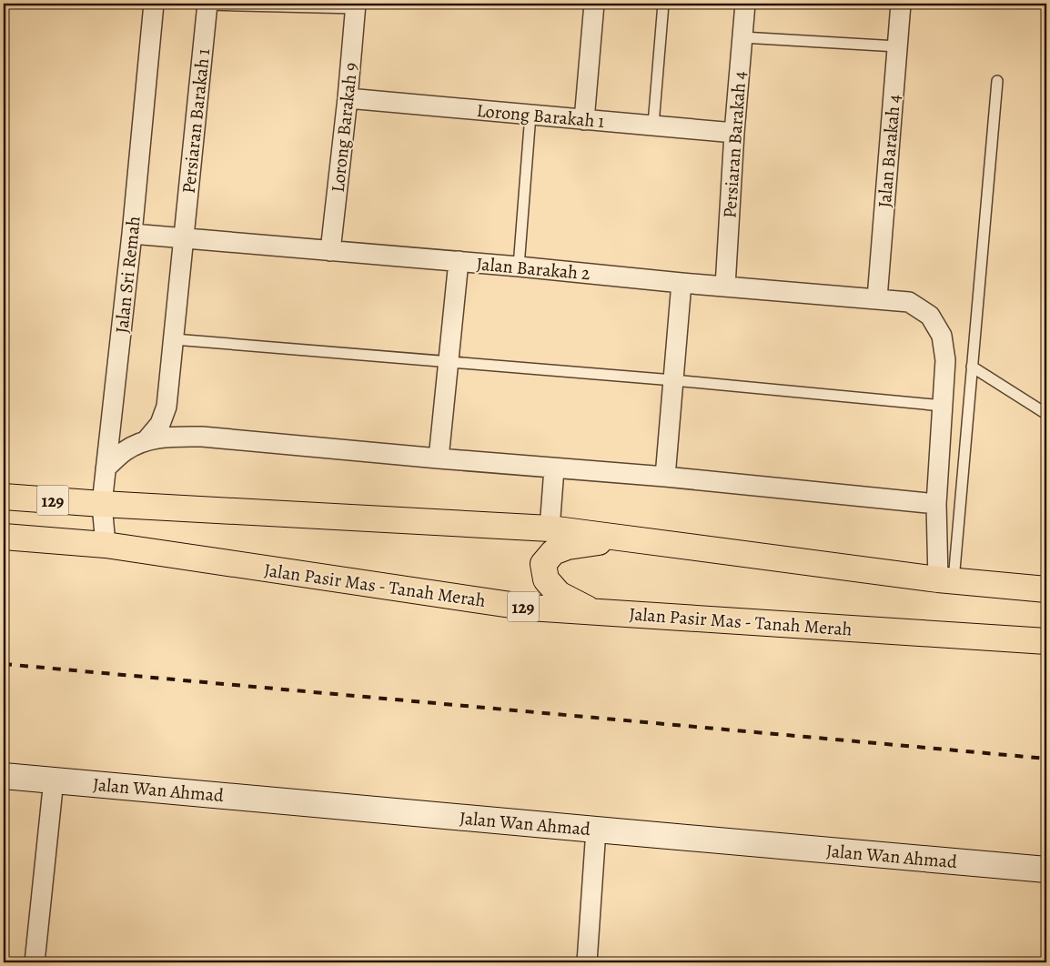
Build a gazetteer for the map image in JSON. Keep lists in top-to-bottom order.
{
  "streets": {
    "main road": ["129", "Jalan Pasir Mas - Tanah Merah"],
    "street": [
      "Lorong Barakah 1",
      "Persiaran Barakah 1",
      "Lorong Barakah 9",
      "Persiaran Barakah 4",
      "Jalan Barakah 4",
      "Jalan Barakah 2",
      "Jalan Sri Remah",
      "Jalan Wan Ahmad"
    ]
  },
  "crossings": [
    ["Lorong Barakah 1", "Lorong Barakah 9"],
    ["Lorong Barakah 1", "Persiaran Barakah 4"],
    ["Persiaran Barakah 1", "Jalan Barakah 2"],
    ["Lorong Barakah 9", "Jalan Barakah 2"],
    ["Persiaran Barakah 4", "Jalan Barakah 2"],
    ["Jalan Barakah 4", "Jalan Barakah 2"],
    ["Jalan Barakah 2", "Jalan Sri Remah"],
    ["Jalan Sri Remah", "129"],
    ["Jalan Sri Remah", "Jalan Pasir Mas - Tanah Merah"]
  ]
}
